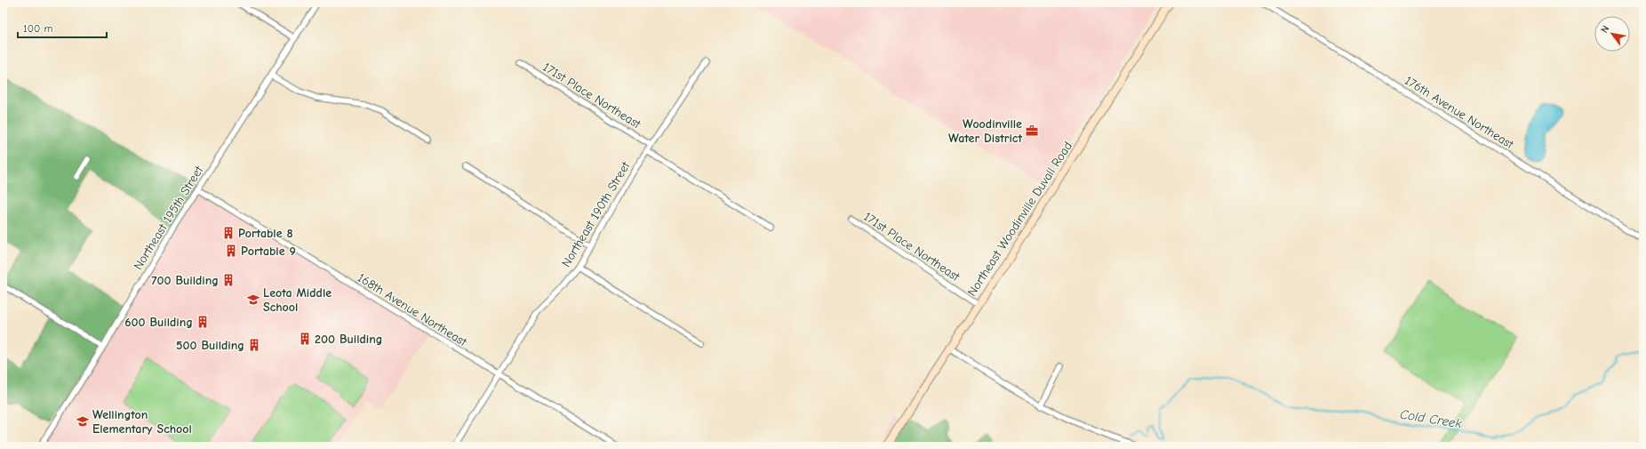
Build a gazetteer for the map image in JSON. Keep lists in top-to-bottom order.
{
  "streets": {
    "main road": ["Northeast Woodinville Duvall Road"],
    "street": [
      "171st Place Northeast",
      "176th Avenue Northeast",
      "Northeast 190th Street",
      "Northeast 195th Street",
      "168th Avenue Northeast"
    ]
  },
  "crossings": [
    ["171st Place Northeast", "Northeast 190th Street"],
    ["171st Place Northeast", "Northeast Woodinville Duvall Road"],
    ["Northeast 190th Street", "168th Avenue Northeast"],
    ["Northeast 195th Street", "168th Avenue Northeast"]
  ],
  "water": ["Cold Creek"],
  "places": {
    "office": ["Woodinville Water District"],
    "building": [
      "Portable 8",
      "Portable 9",
      "700 Building",
      "600 Building",
      "200 Building",
      "500 Building"
    ],
    "school or university": ["Leota Middle School", "Wellington Elementary School"]
  },
  "scale_bar": "100 m",
  "north": "top left"
}
